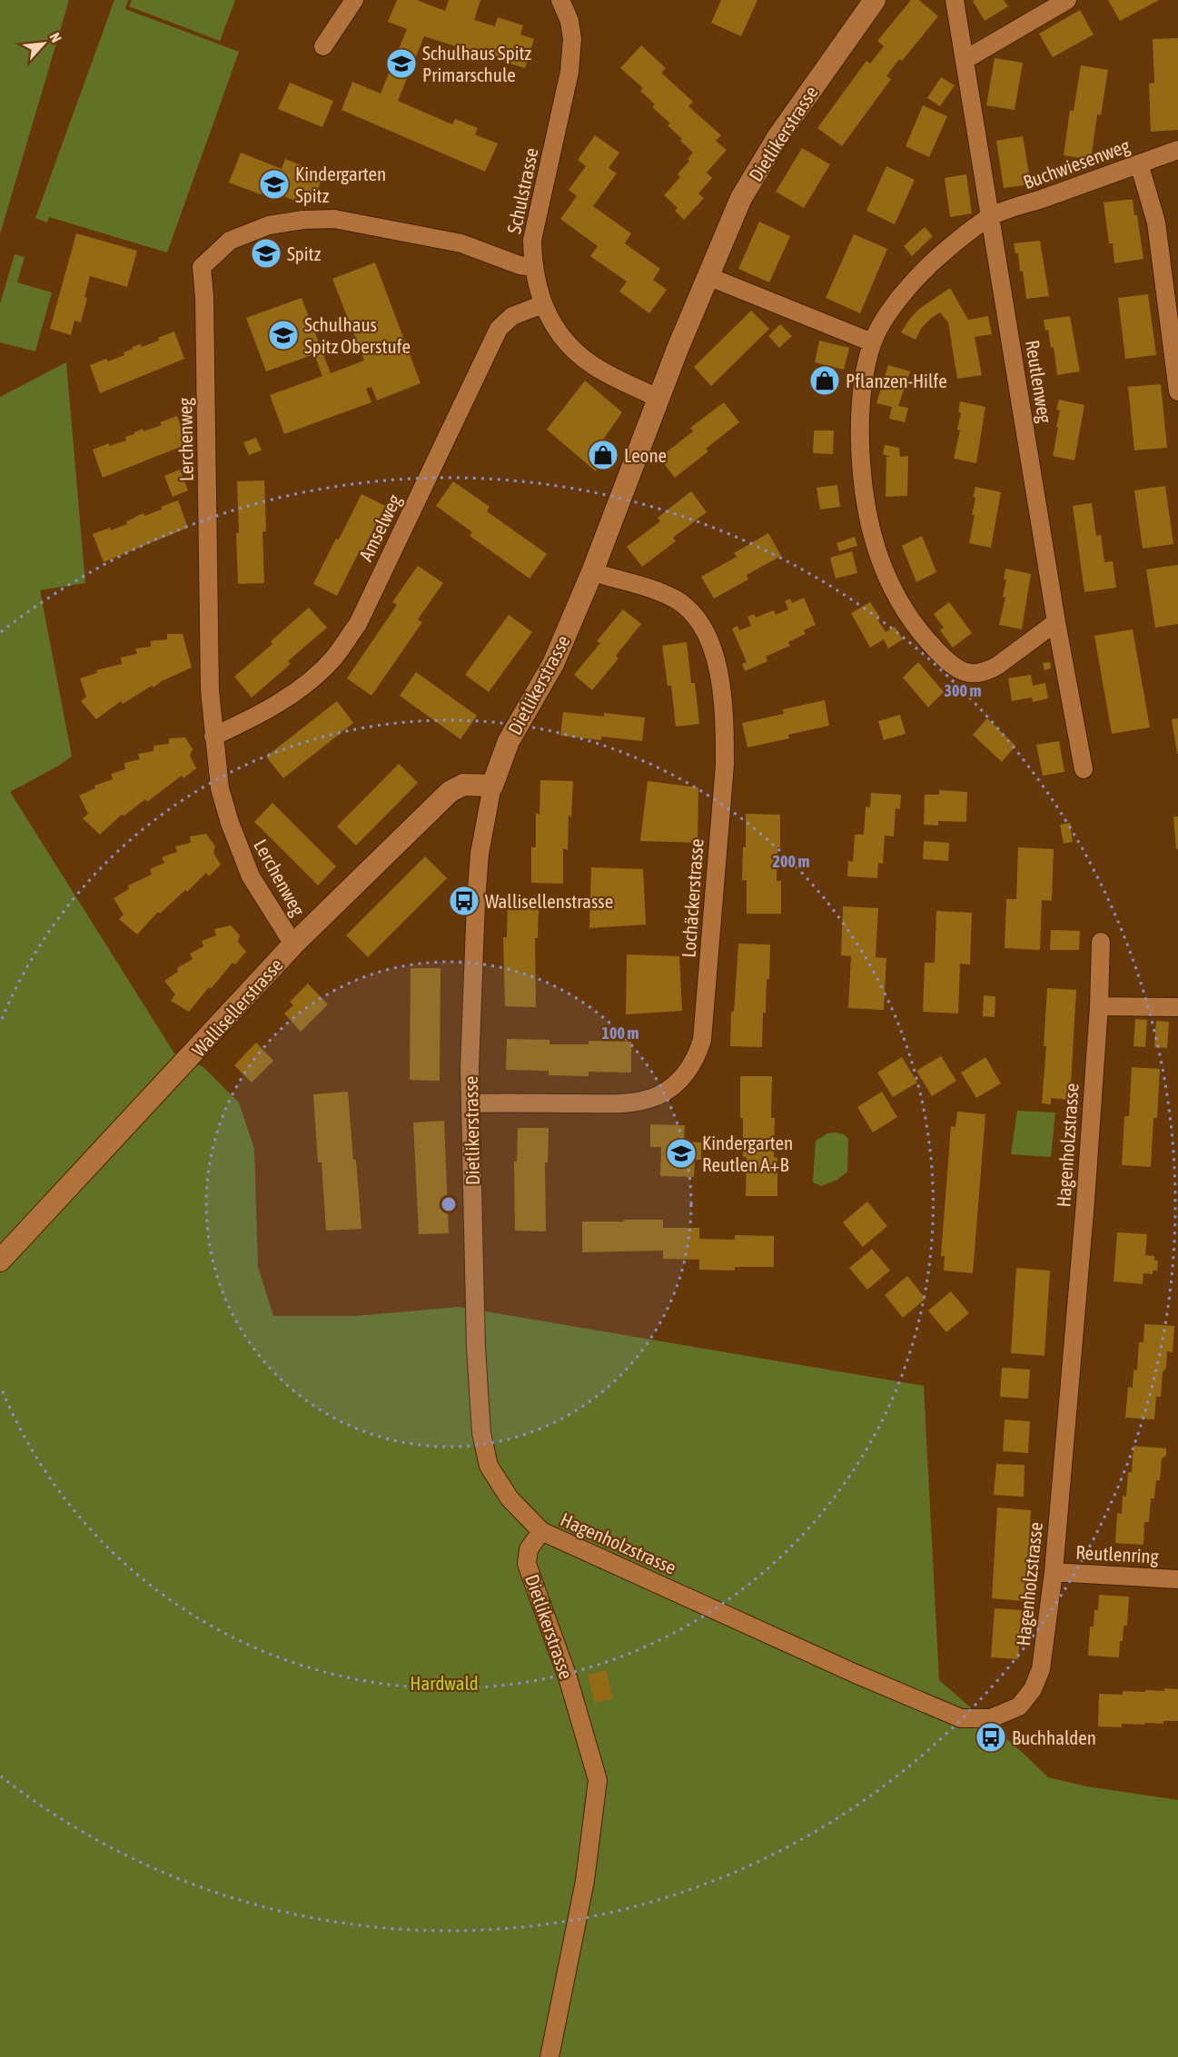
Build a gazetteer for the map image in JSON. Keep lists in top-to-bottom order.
{
  "streets": {
    "street": [
      "Dietlikerstrasse",
      "Buchwiesenweg",
      "Schulstrasse",
      "Reutlenweg",
      "Lerchenweg",
      "Amselweg",
      "Lochäckerstrasse",
      "Wallisellerstrasse",
      "Hagenholzstrasse",
      "Reutlenring"
    ]
  },
  "crossings": [
    ["Dietlikerstrasse", "Schulstrasse"],
    ["Dietlikerstrasse", "Lochäckerstrasse"],
    ["Dietlikerstrasse", "Wallisellerstrasse"],
    ["Dietlikerstrasse", "Hagenholzstrasse"],
    ["Buchwiesenweg", "Reutlenweg"],
    ["Schulstrasse", "Lerchenweg"],
    ["Schulstrasse", "Amselweg"],
    ["Lerchenweg", "Amselweg"],
    ["Lerchenweg", "Wallisellerstrasse"],
    ["Hagenholzstrasse", "Reutlenring"]
  ],
  "parks": ["Hardwald"],
  "places": {
    "school or university": [
      "Schulhaus Spitz Primarschule",
      "Kindergarten Spitz",
      "Spitz",
      "Schulhaus Spitz Oberstufe",
      "Kindergarten Reutlen A+B"
    ],
    "shop": ["Pflanzen-Hilfe", "Leone"],
    "bus stop": ["Wallisellenstrasse", "Buchhalden"]
  },
  "north": "top right",
  "rings": ["300 m", "200 m", "100 m"]
}
